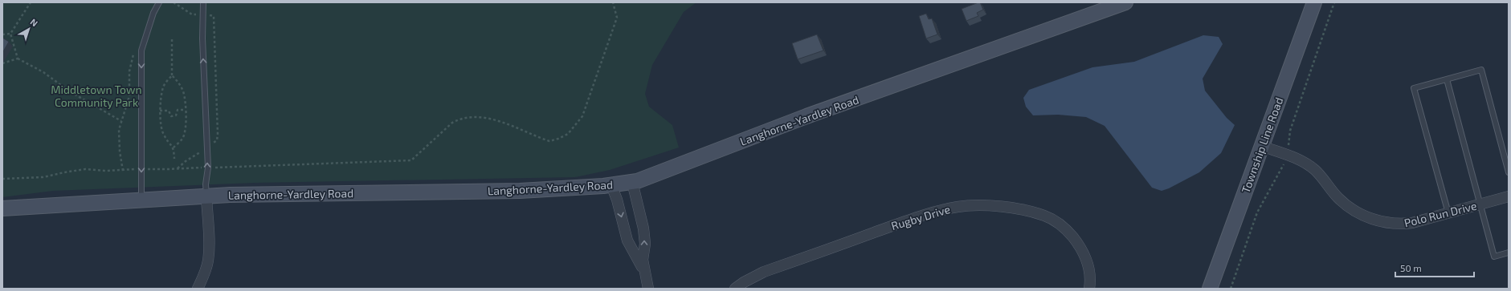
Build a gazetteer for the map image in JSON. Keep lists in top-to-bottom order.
{
  "streets": {
    "main road": ["Langhorne-Yardley Road", "Township Line Road"],
    "street": ["Polo Run Drive", "Rugby Drive"]
  },
  "crossings": [
    ["Township Line Road", "Polo Run Drive"]
  ],
  "parks": ["Middletown Town Community Park"],
  "scale_bar": "50 m",
  "north": "top right"
}
